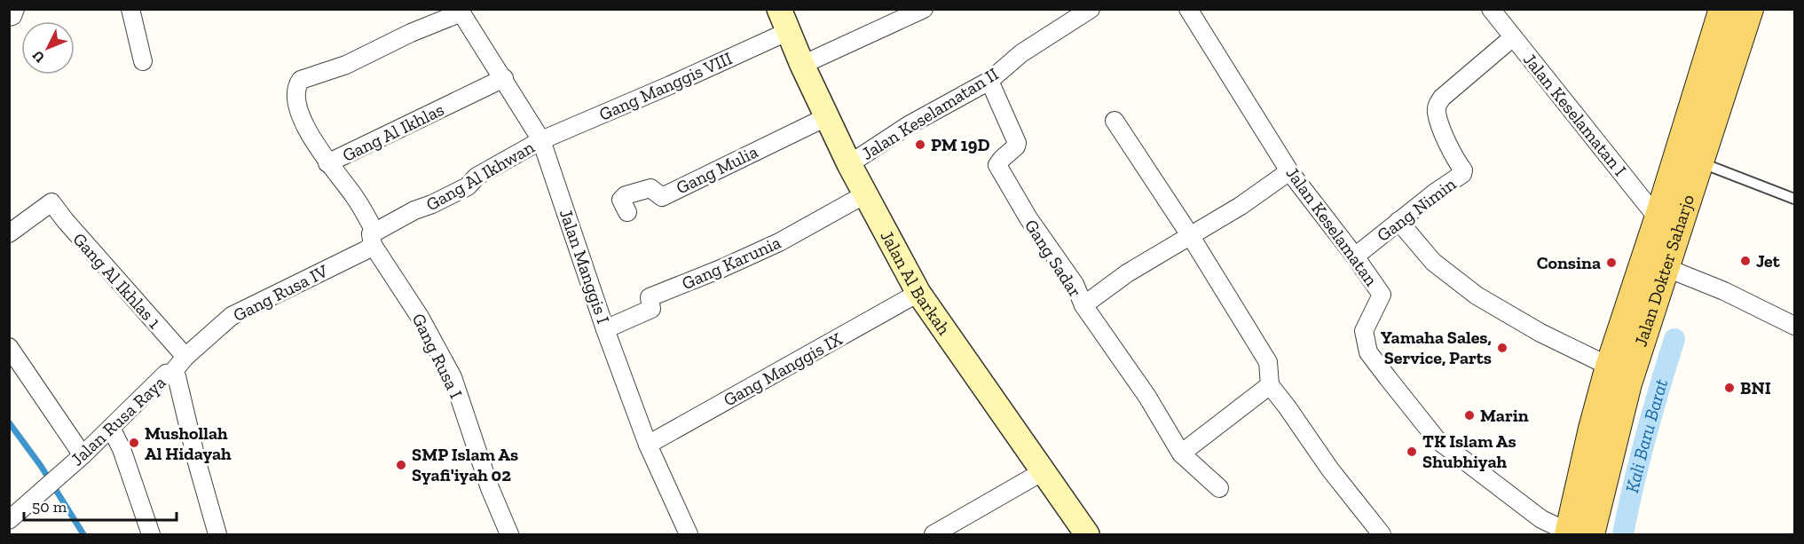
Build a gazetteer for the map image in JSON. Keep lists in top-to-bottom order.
{
  "streets": {
    "main road": ["Jalan Dokter Saharjo"],
    "street": [
      "Gang Manggis VIII",
      "Jalan Keselamatan II",
      "Jalan Keselamatan I",
      "Gang Al Ikhlas",
      "Gang Mulia",
      "Gang Al Ikhwan",
      "Gang Nimin",
      "Jalan Keselamatan",
      "Gang Sadar",
      "Gang Karunia",
      "Jalan Manggis I",
      "Gang Al Ikhlas 1",
      "Jalan Al Barkah",
      "Gang Rusa IV",
      "Gang Rusa I",
      "Gang Manggis IX",
      "Jalan Rusa Raya"
    ]
  },
  "crossings": [
    ["Gang Manggis VIII", "Gang Al Ikhwan"],
    ["Gang Manggis VIII", "Jalan Manggis I"],
    ["Gang Manggis VIII", "Jalan Al Barkah"],
    ["Jalan Keselamatan II", "Gang Sadar"],
    ["Jalan Keselamatan II", "Jalan Al Barkah"],
    ["Jalan Keselamatan I", "Gang Nimin"],
    ["Jalan Keselamatan I", "Jalan Dokter Saharjo"],
    ["Gang Al Ikhlas", "Gang Al Ikhwan"],
    ["Gang Al Ikhlas", "Jalan Manggis I"],
    ["Gang Al Ikhlas", "Gang Rusa IV"],
    ["Gang Al Ikhlas", "Gang Rusa I"],
    ["Gang Mulia", "Jalan Al Barkah"],
    ["Gang Al Ikhwan", "Jalan Manggis I"],
    ["Gang Al Ikhwan", "Gang Rusa IV"],
    ["Gang Al Ikhwan", "Gang Rusa I"],
    ["Gang Nimin", "Jalan Keselamatan"],
    ["Jalan Keselamatan", "Gang Sadar"],
    ["Jalan Keselamatan", "Jalan Dokter Saharjo"],
    ["Gang Karunia", "Jalan Manggis I"],
    ["Gang Karunia", "Jalan Al Barkah"],
    ["Jalan Manggis I", "Gang Manggis IX"],
    ["Gang Al Ikhlas 1", "Gang Rusa IV"],
    ["Jalan Al Barkah", "Gang Manggis IX"],
    ["Gang Rusa IV", "Gang Rusa I"],
    ["Gang Rusa IV", "Jalan Rusa Raya"]
  ],
  "water": ["Kali Baru Barat"],
  "places": [
    "PM 19D",
    "Jet",
    "Consina",
    "Yamaha Sales, Service, Parts",
    "BNI",
    "Marin",
    "Mushollah Al Hidayah",
    "TK Islam As Shubhiyah",
    "SMP Islam As Syafi'iyah 02"
  ],
  "scale_bar": "50 m",
  "north": "bottom left"
}
